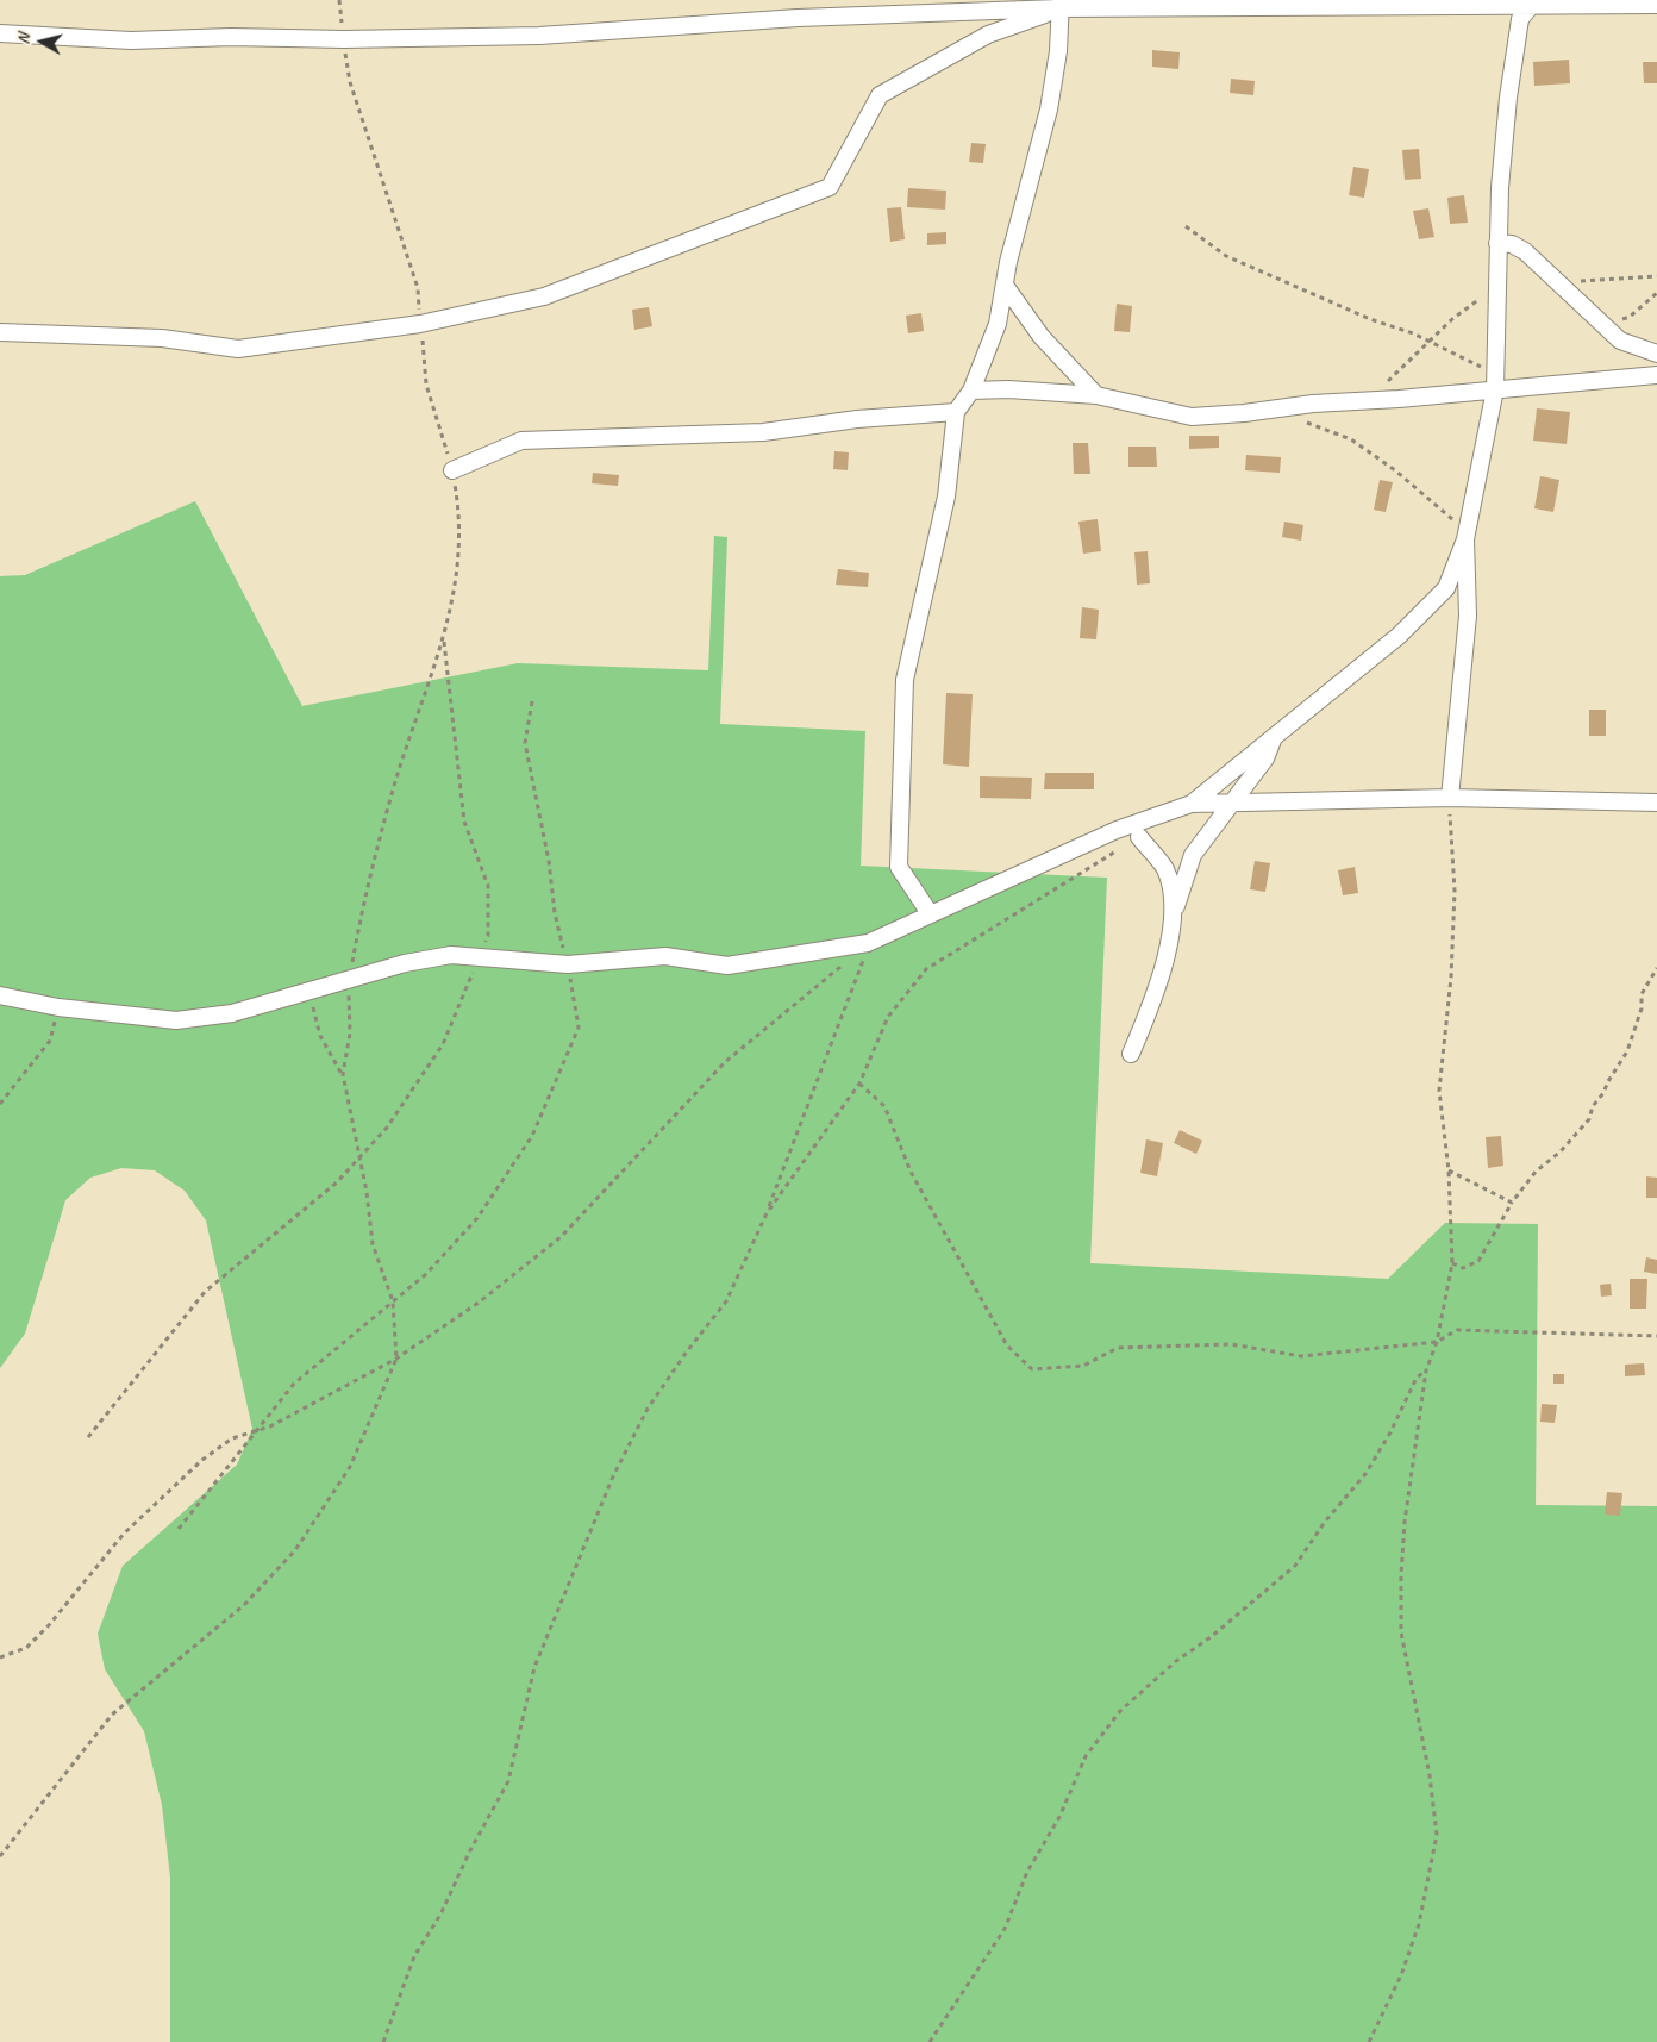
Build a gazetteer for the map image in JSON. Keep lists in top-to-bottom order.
{
  "north": "left"
}
